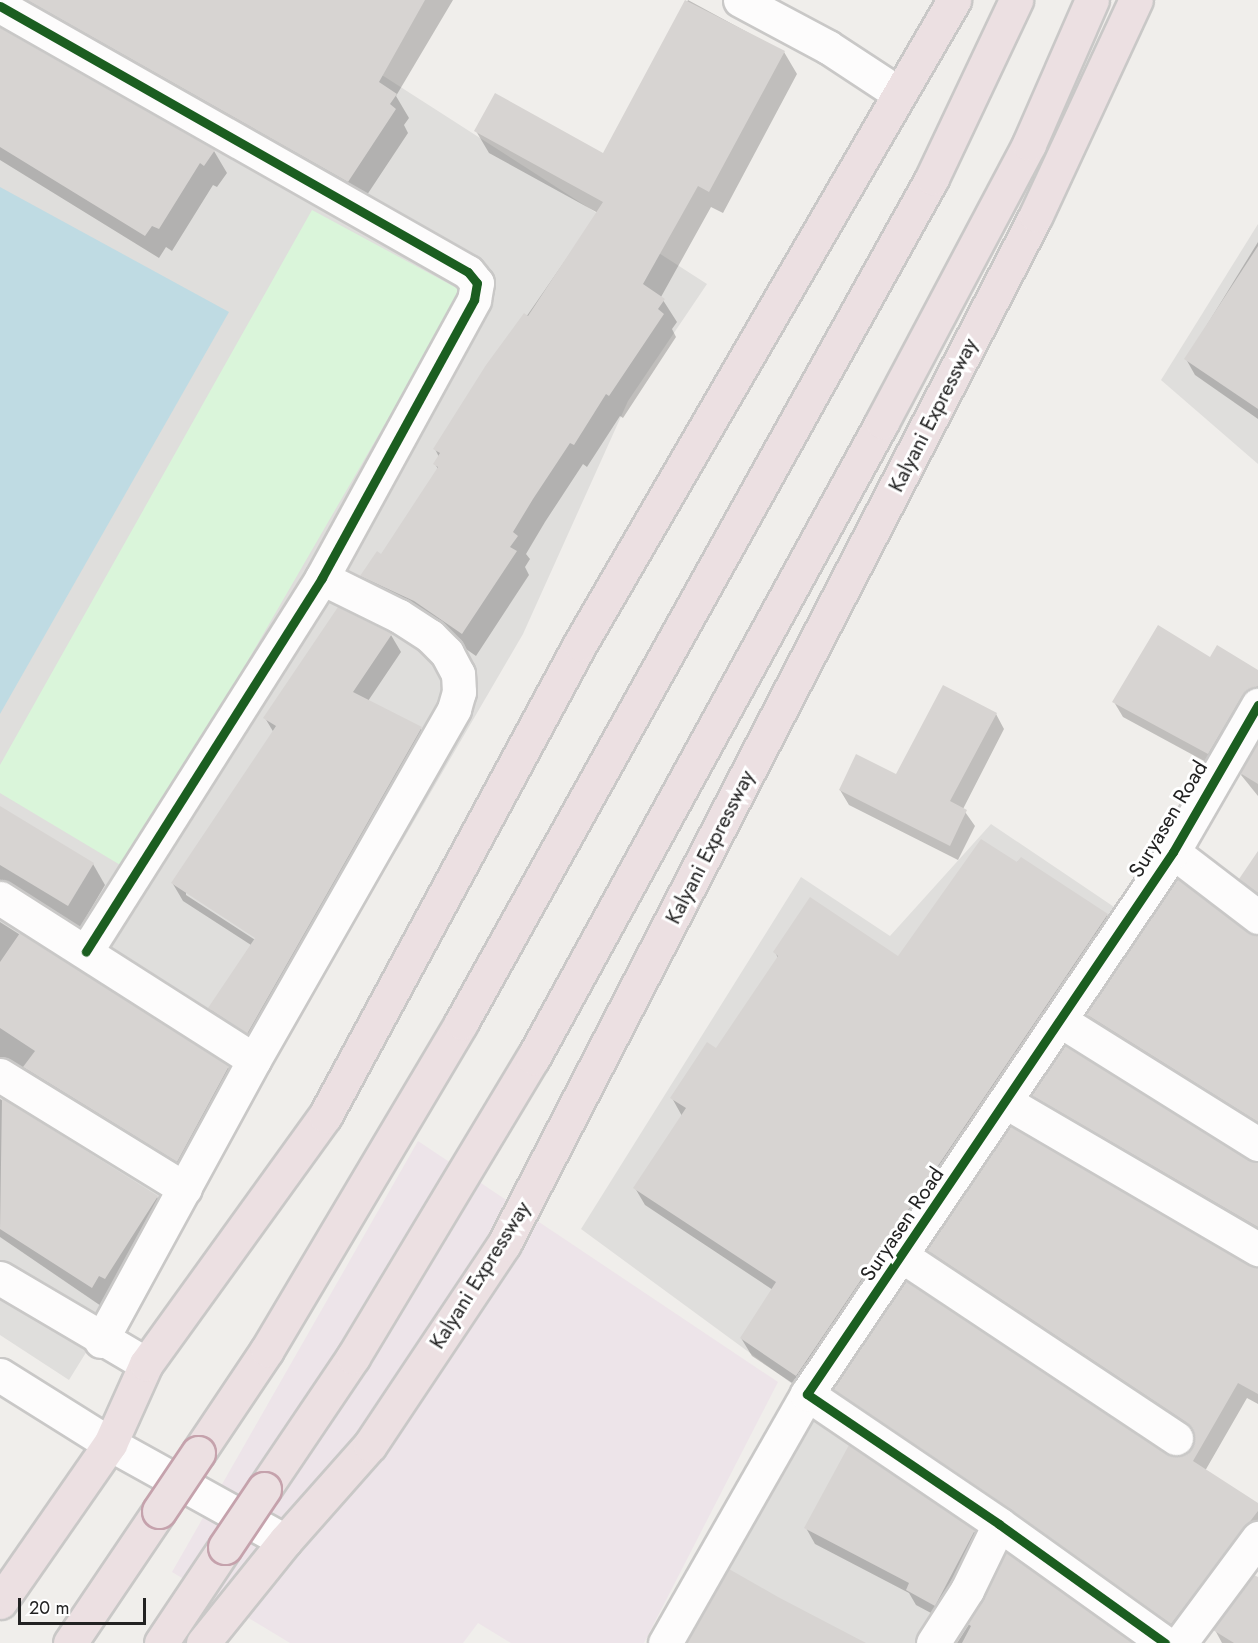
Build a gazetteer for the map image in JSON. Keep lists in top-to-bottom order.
{
  "streets": {
    "highway": ["Kalyani Expressway"],
    "street": ["Suryasen Road"]
  },
  "scale_bar": "20 m"
}
